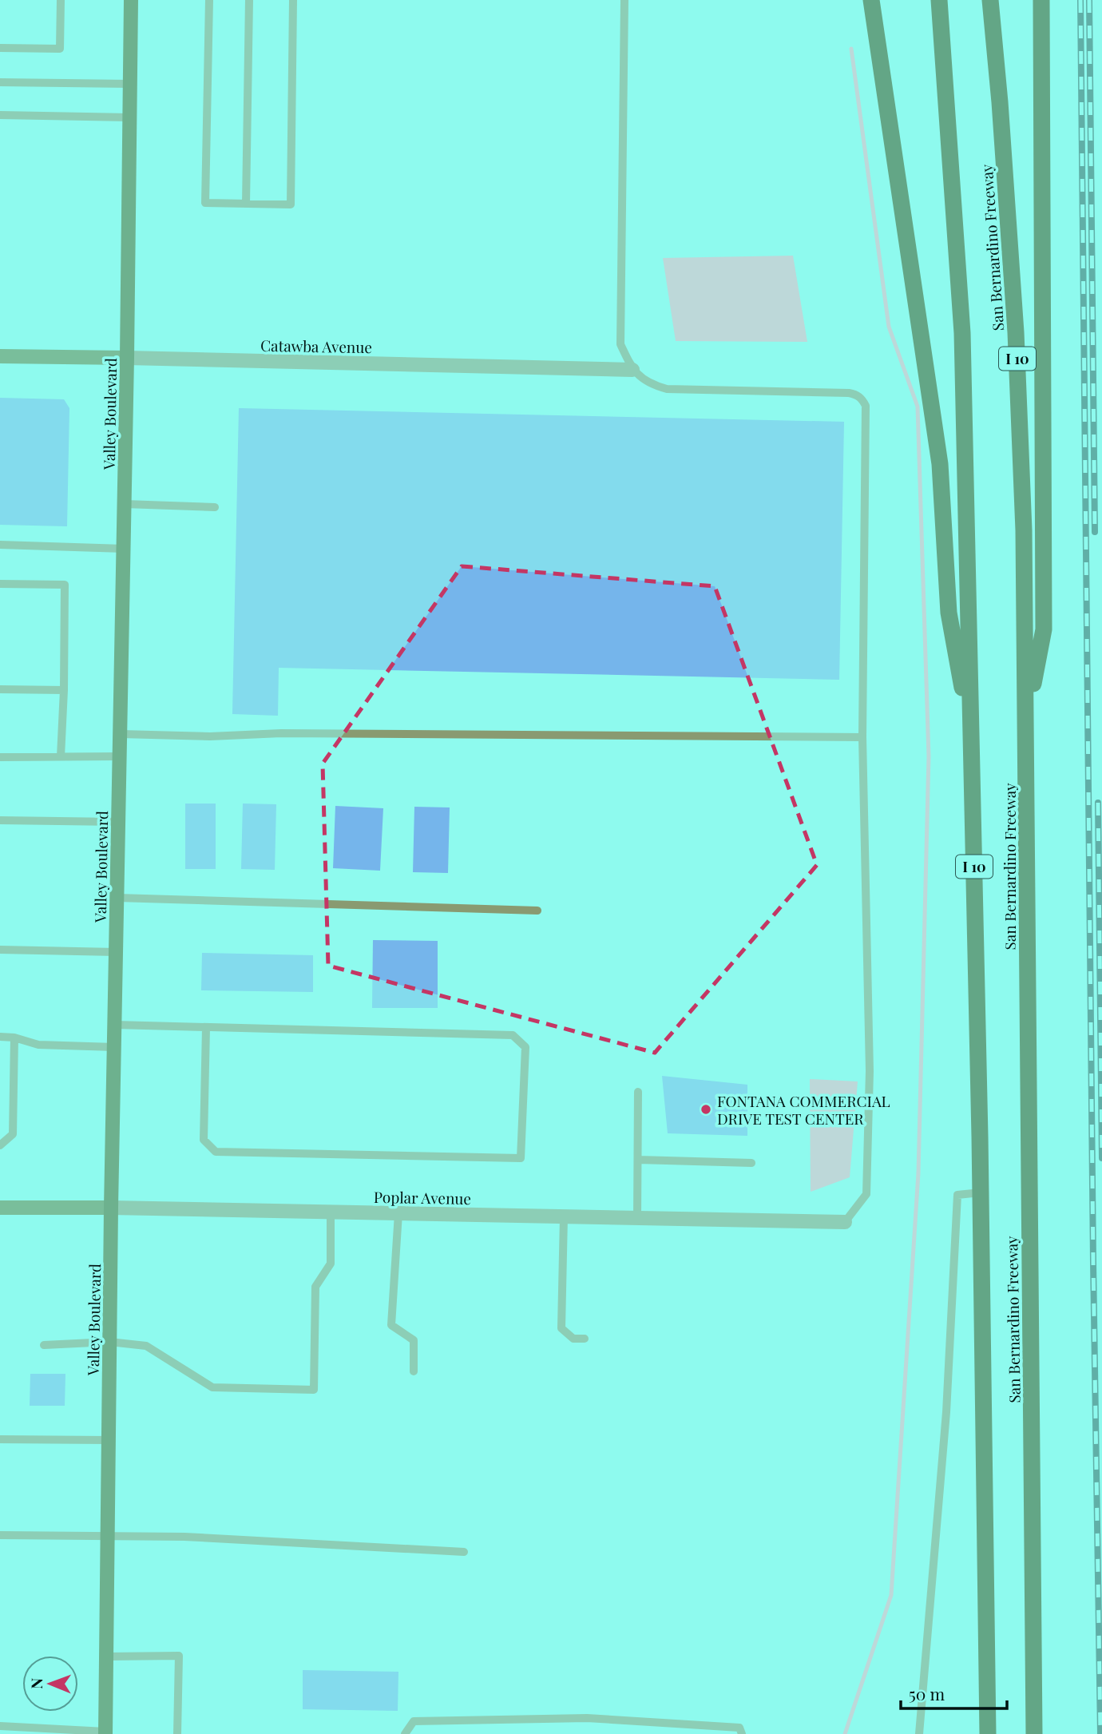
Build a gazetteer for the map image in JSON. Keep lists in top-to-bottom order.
{
  "streets": {
    "highway": ["San Bernardino Freeway", "I 10"],
    "main road": ["Valley Boulevard"],
    "street": ["Catawba Avenue", "Poplar Avenue"]
  },
  "crossings": [
    ["Catawba Avenue", "Valley Boulevard"],
    ["Valley Boulevard", "Poplar Avenue"]
  ],
  "places": ["FONTANA COMMERCIAL DRIVE TEST CENTER"],
  "scale_bar": "50 m",
  "north": "left"
}
